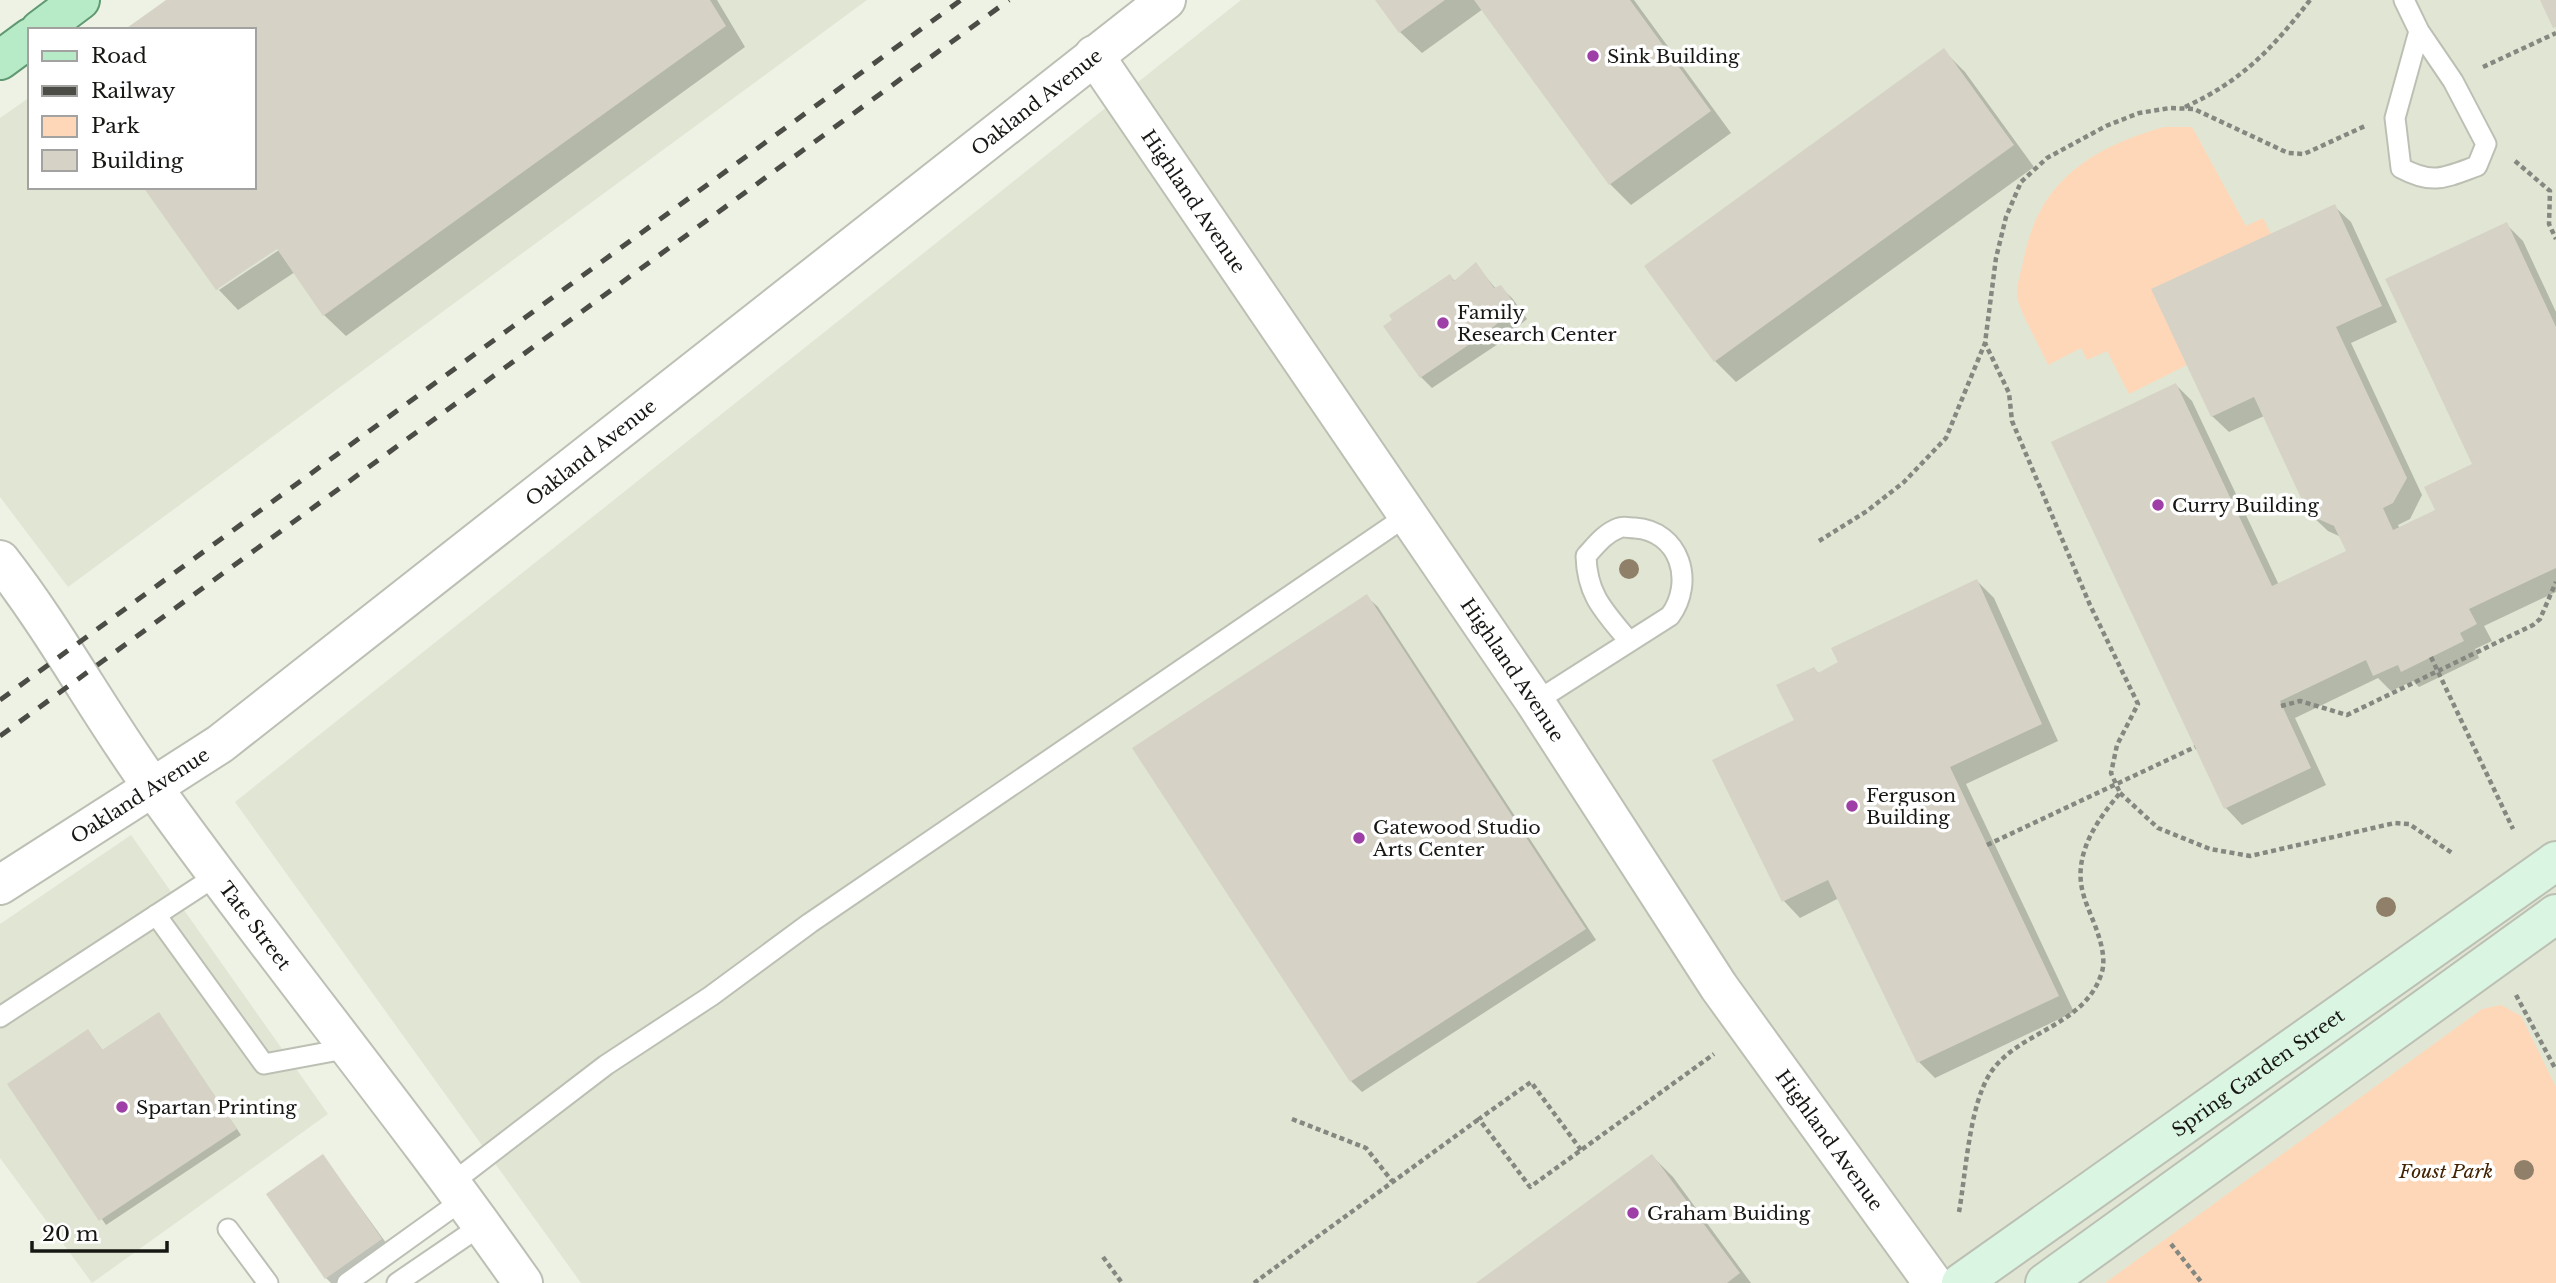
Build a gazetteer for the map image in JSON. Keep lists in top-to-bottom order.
{
  "streets": {
    "main road": ["Spring Garden Street"],
    "street": ["Oakland Avenue", "Highland Avenue", "Tate Street"]
  },
  "crossings": [
    ["Oakland Avenue", "Highland Avenue"],
    ["Oakland Avenue", "Tate Street"]
  ],
  "parks": ["Foust Park"],
  "places": [
    "Sink Building",
    "Family Research Center",
    "Curry Building",
    "Ferguson Building",
    "Gatewood Studio Arts Center",
    "Spartan Printing",
    "Graham Buiding"
  ],
  "legend": [
    "Road",
    "Railway",
    "Park",
    "Building"
  ],
  "scale_bar": "20 m"
}
